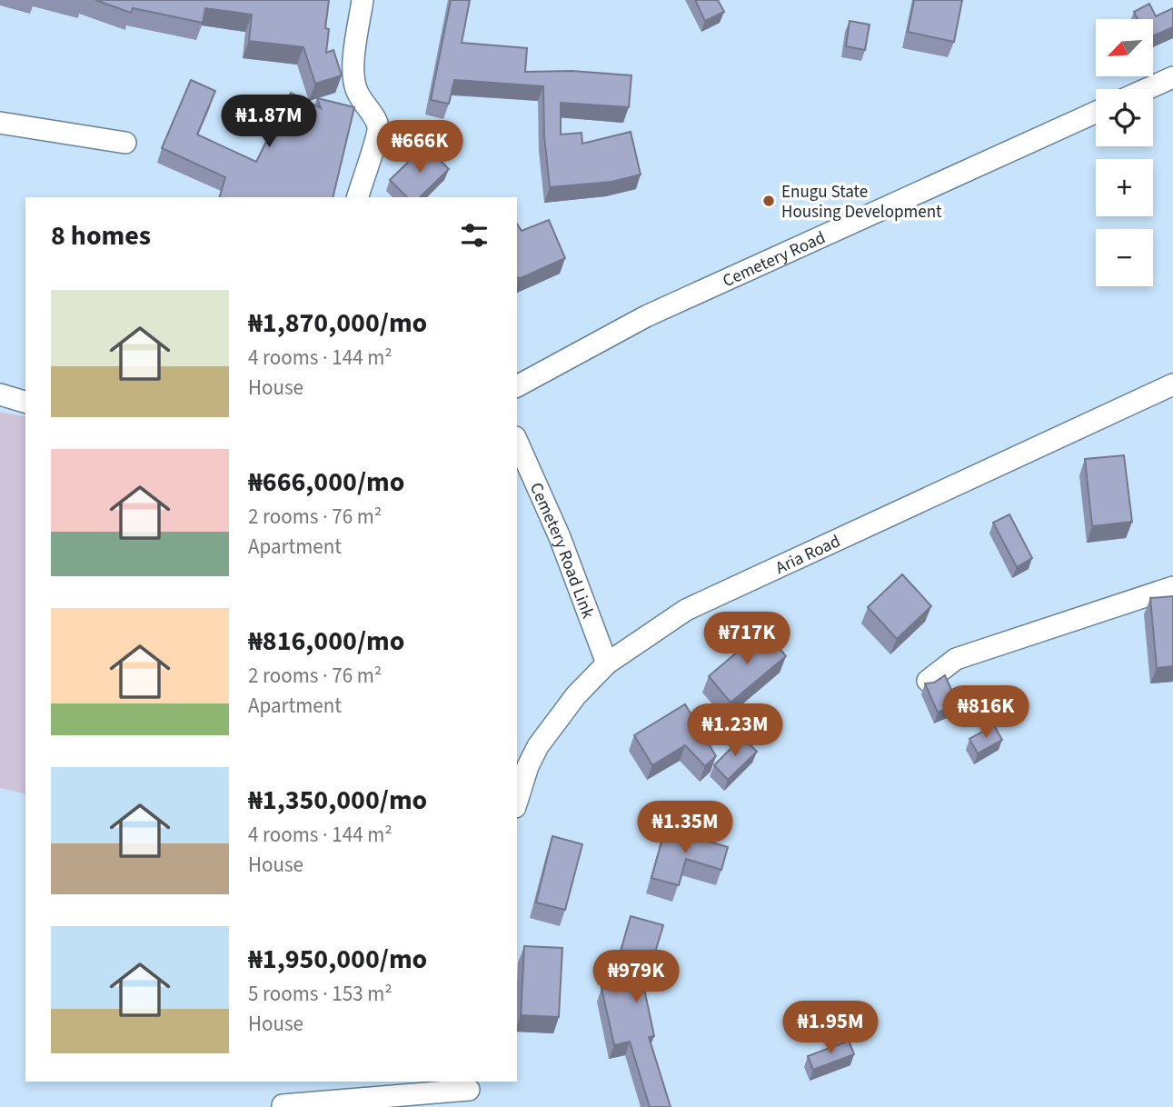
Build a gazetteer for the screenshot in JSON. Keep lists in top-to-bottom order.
{
  "streets": {
    "street": ["Cemetery Road", "Cemetery Road Link", "Aria Road"]
  },
  "crossings": [
    ["Cemetery Road Link", "Aria Road"]
  ],
  "places": ["Enugu State Housing Development"],
  "north": "bottom left",
  "page": {
    "map_buttons": ["+", "−"],
    "price": [
      "₦1.87M",
      "₦666K",
      "₦717K",
      "₦816K",
      "₦1.23M",
      "₦1.35M",
      "₦979K",
      "₦1.95M"
    ],
    "heading": "8 homes",
    "list": [
      {
        "name": "₦1,870,000/mo",
        "note": "4 rooms · 144 m² · House"
      },
      {
        "name": "₦666,000/mo",
        "note": "2 rooms · 76 m² · Apartment"
      },
      {
        "name": "₦816,000/mo",
        "note": "2 rooms · 76 m² · Apartment"
      },
      {
        "name": "₦1,350,000/mo",
        "note": "4 rooms · 144 m² · House"
      },
      {
        "name": "₦1,950,000/mo",
        "note": "5 rooms · 153 m² · House"
      }
    ]
  }
}
